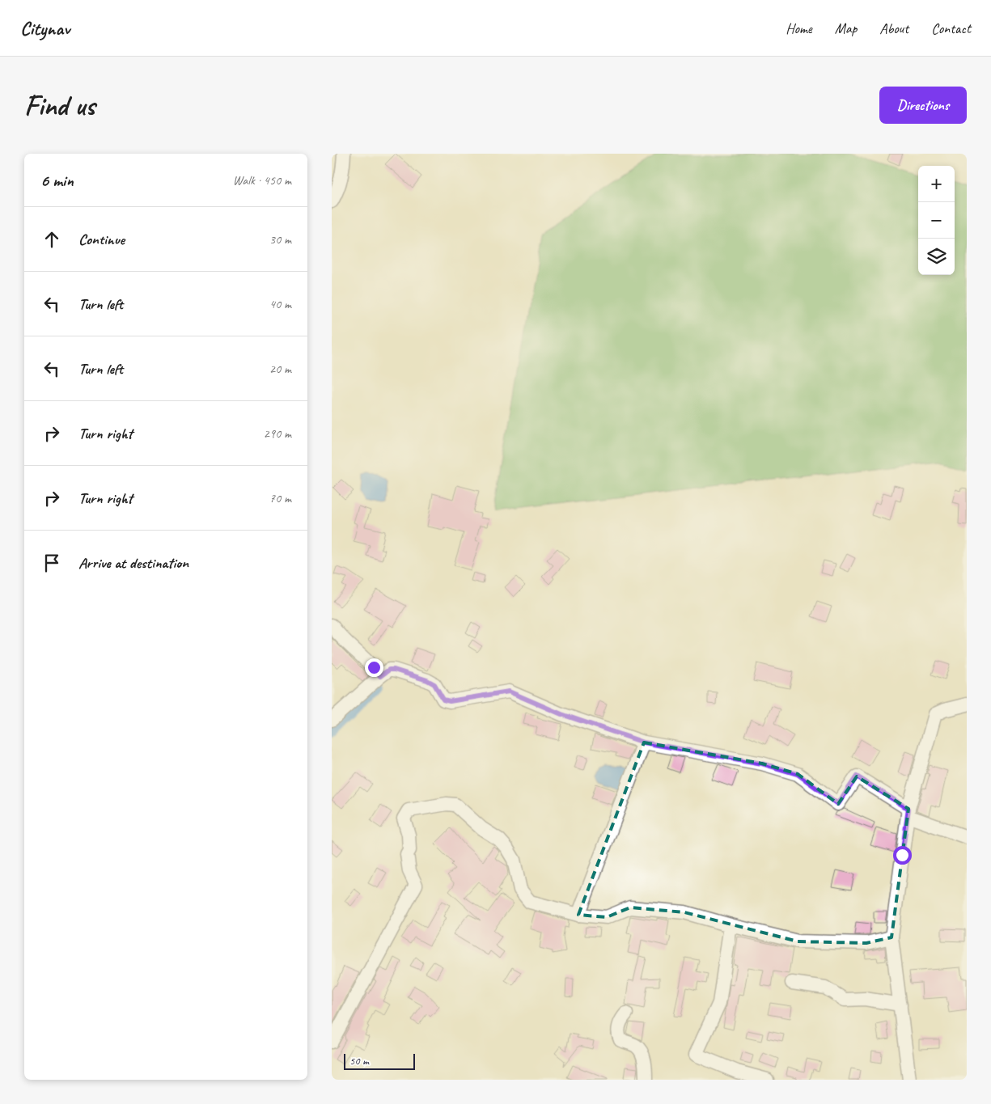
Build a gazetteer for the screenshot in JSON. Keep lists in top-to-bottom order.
{
  "scale_bar": "50 m",
  "page": {
    "header": "Citynav",
    "nav": [
      "Home",
      "Map",
      "About",
      "Contact"
    ],
    "buttons": "Directions",
    "title": "Find us",
    "heading": ["6 min", "Walk · 450 m"],
    "map_buttons": ["+", "−"],
    "list": [
      ["Continue", "30 m"],
      ["Turn left", "40 m"],
      ["Turn left", "20 m"],
      ["Turn right", "290 m"],
      ["Turn right", "70 m"],
      "Arrive at destination"
    ],
    "scale": "50 m"
  }
}
